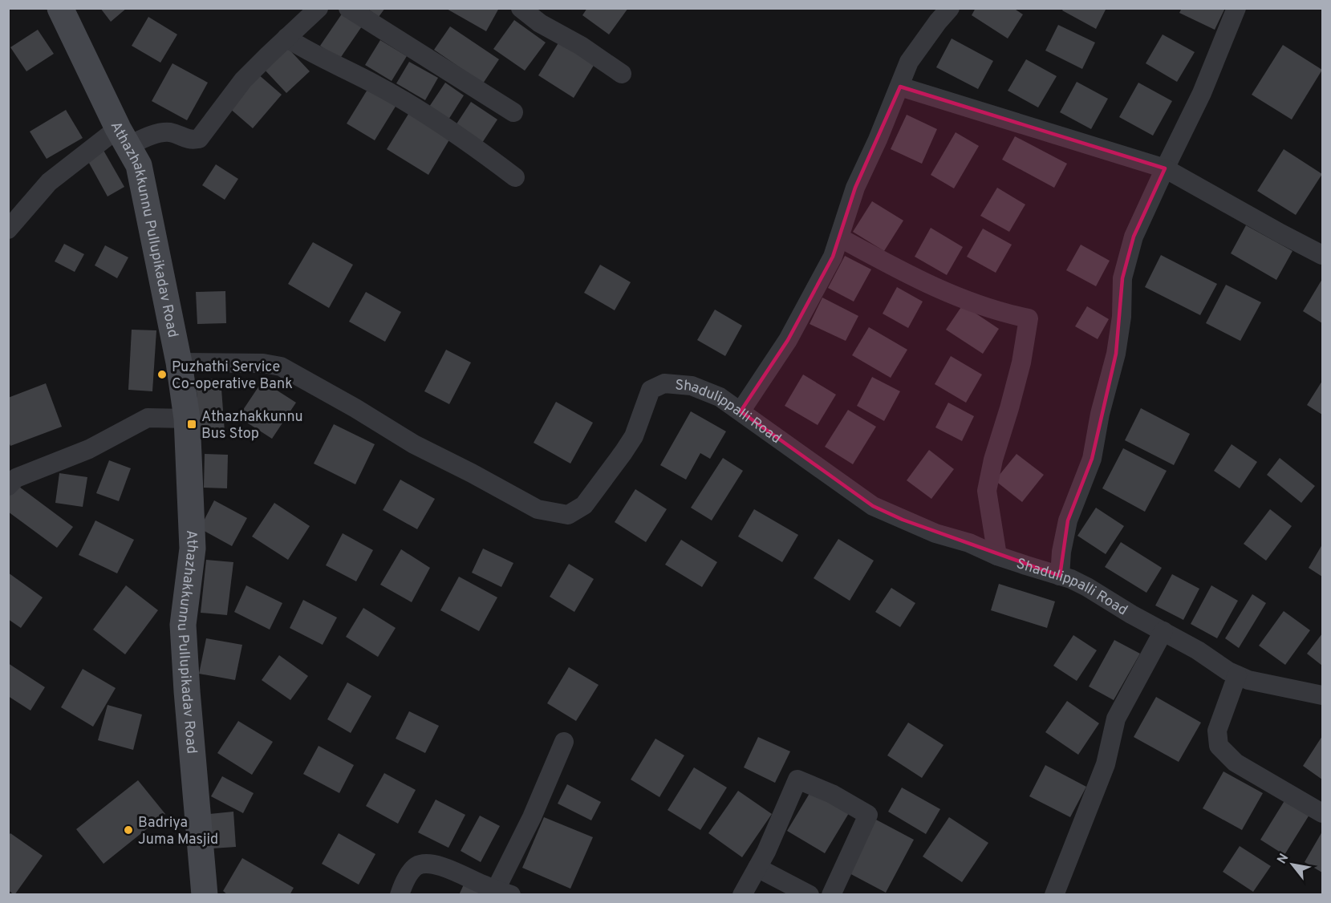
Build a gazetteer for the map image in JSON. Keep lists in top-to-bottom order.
{
  "streets": {
    "main road": ["Athazhakkunnu Pullupikadav Road"],
    "street": ["Shadulippalli Road"]
  },
  "crossings": [
    ["Athazhakkunnu Pullupikadav Road", "Shadulippalli Road"]
  ],
  "places": {
    "other": ["Puzhathi Service Co-operative Bank", "Badriya Juma Masjid"],
    "transit": ["Athazhakkunnu Bus Stop"]
  },
  "north": "top left"
}
